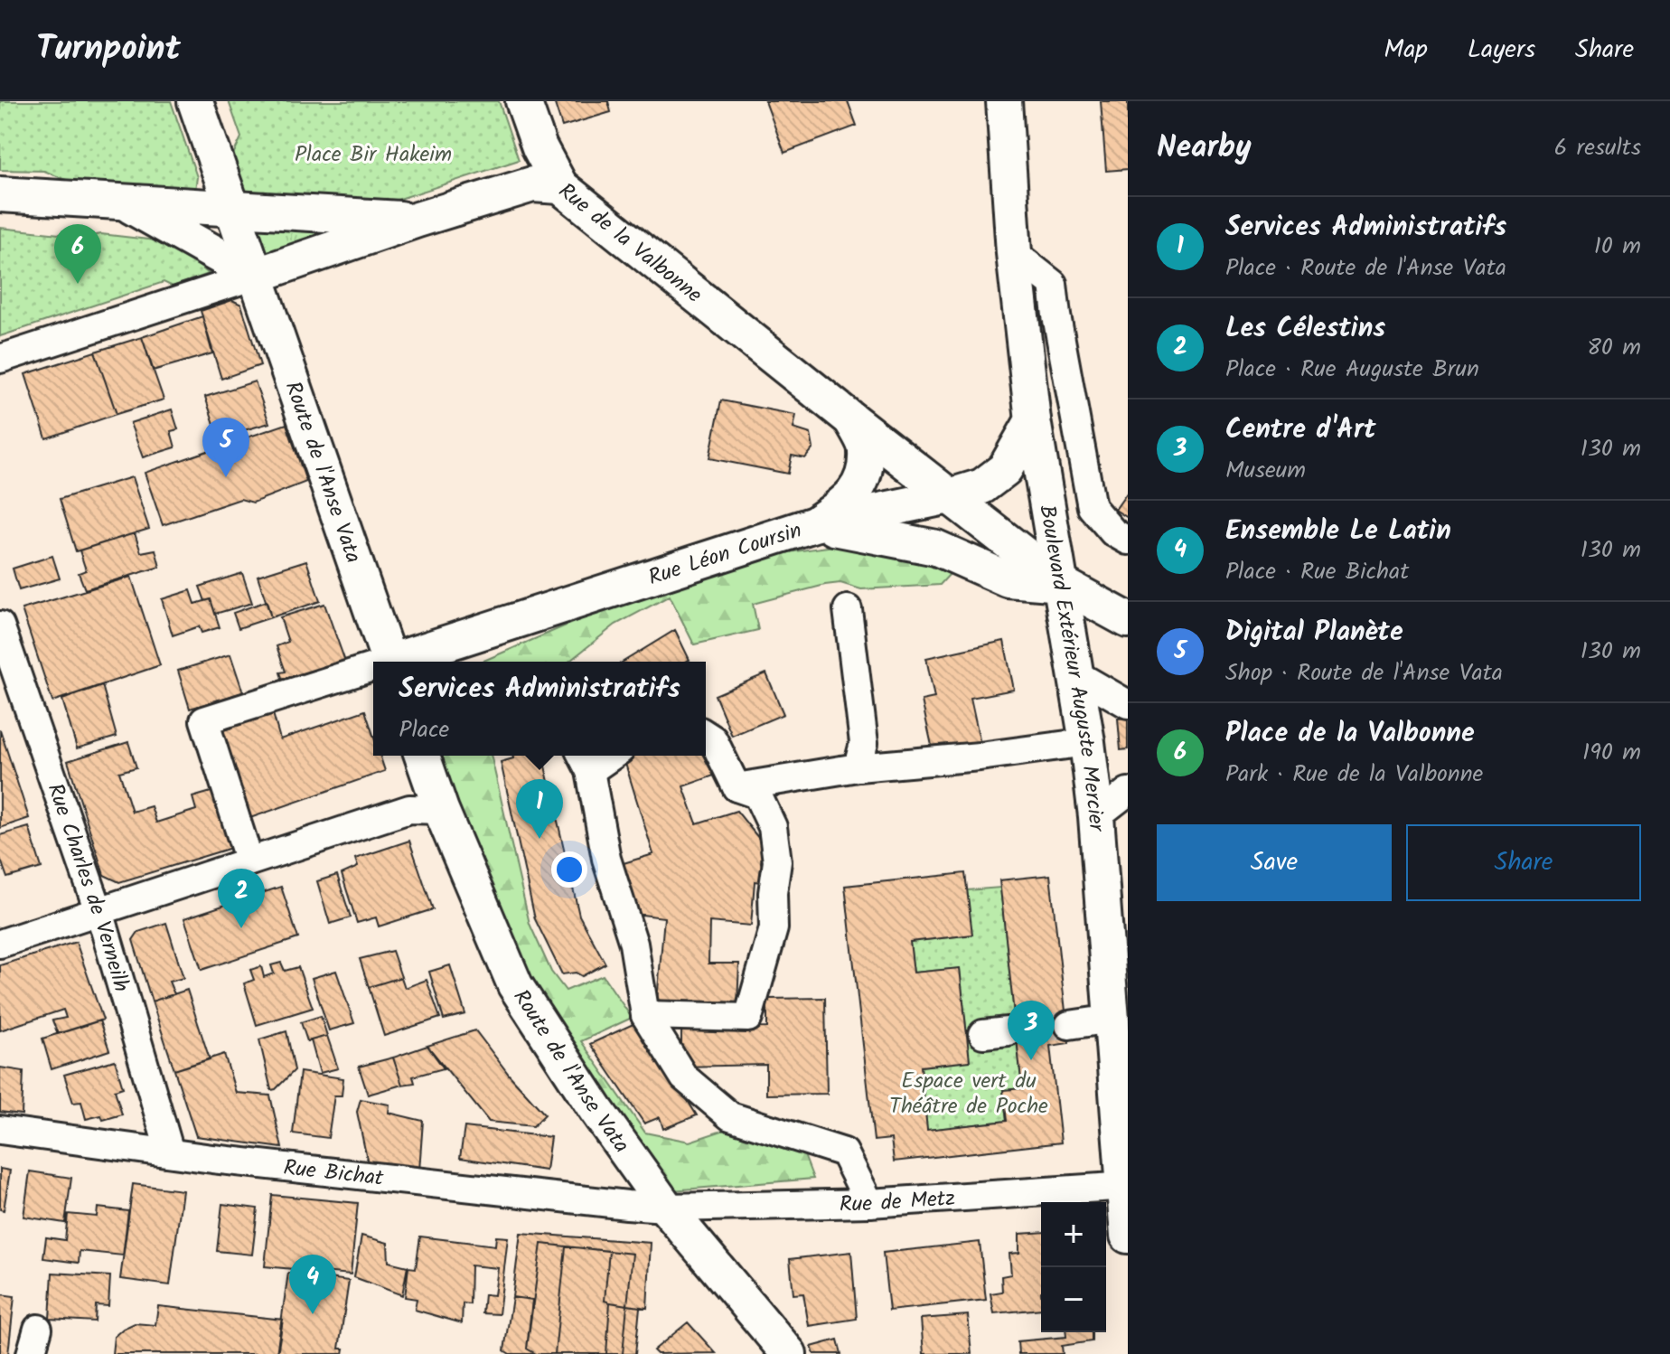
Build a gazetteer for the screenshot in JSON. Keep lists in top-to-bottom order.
{
  "streets": {
    "main road": [
      "Rue de la Valbonne",
      "Route de l'Anse Vata",
      "Rue Léon Coursin",
      "Boulevard Extérieur Auguste Mercier"
    ],
    "street": ["Rue Charles de Verneilh", "Rue Bichat", "Rue de Metz"]
  },
  "crossings": [
    ["Rue de la Valbonne", "Route de l'Anse Vata"],
    ["Rue de la Valbonne", "Rue Léon Coursin"],
    ["Rue de la Valbonne", "Boulevard Extérieur Auguste Mercier"],
    ["Route de l'Anse Vata", "Rue Bichat"],
    ["Route de l'Anse Vata", "Rue de Metz"],
    ["Rue Léon Coursin", "Boulevard Extérieur Auguste Mercier"],
    ["Boulevard Extérieur Auguste Mercier", "Rue de Metz"],
    ["Rue Charles de Verneilh", "Rue Bichat"],
    ["Rue Bichat", "Rue de Metz"]
  ],
  "parks": ["Place Bir Hakeim", "Espace vert du Théâtre de Poche"],
  "page": {
    "header": "Turnpoint",
    "nav": ["Map", "Layers", "Share"],
    "heading": ["Nearby", "6 results"],
    "list": [
      {
        "mark": "1",
        "name": "Services Administratifs",
        "note": "Place · Route de l'Anse Vata",
        "value": "10 m"
      },
      {
        "mark": "2",
        "name": "Les Célestins",
        "note": "Place · Rue Auguste Brun",
        "value": "80 m"
      },
      {
        "mark": "3",
        "name": "Centre d'Art",
        "note": "Museum",
        "value": "130 m"
      },
      {
        "mark": "4",
        "name": "Ensemble Le Latin",
        "note": "Place · Rue Bichat",
        "value": "130 m"
      },
      {
        "mark": "5",
        "name": "Digital Planète",
        "note": "Shop · Route de l'Anse Vata",
        "value": "130 m"
      },
      {
        "mark": "6",
        "name": "Place de la Valbonne",
        "note": "Park · Rue de la Valbonne",
        "value": "190 m"
      }
    ],
    "pins": [
      "6",
      "5",
      "1",
      "2",
      "3",
      "4"
    ],
    "popup": ["Services Administratifs", "Place"],
    "buttons": ["Save", "Share"],
    "map_buttons": ["+", "−"]
  }
}
